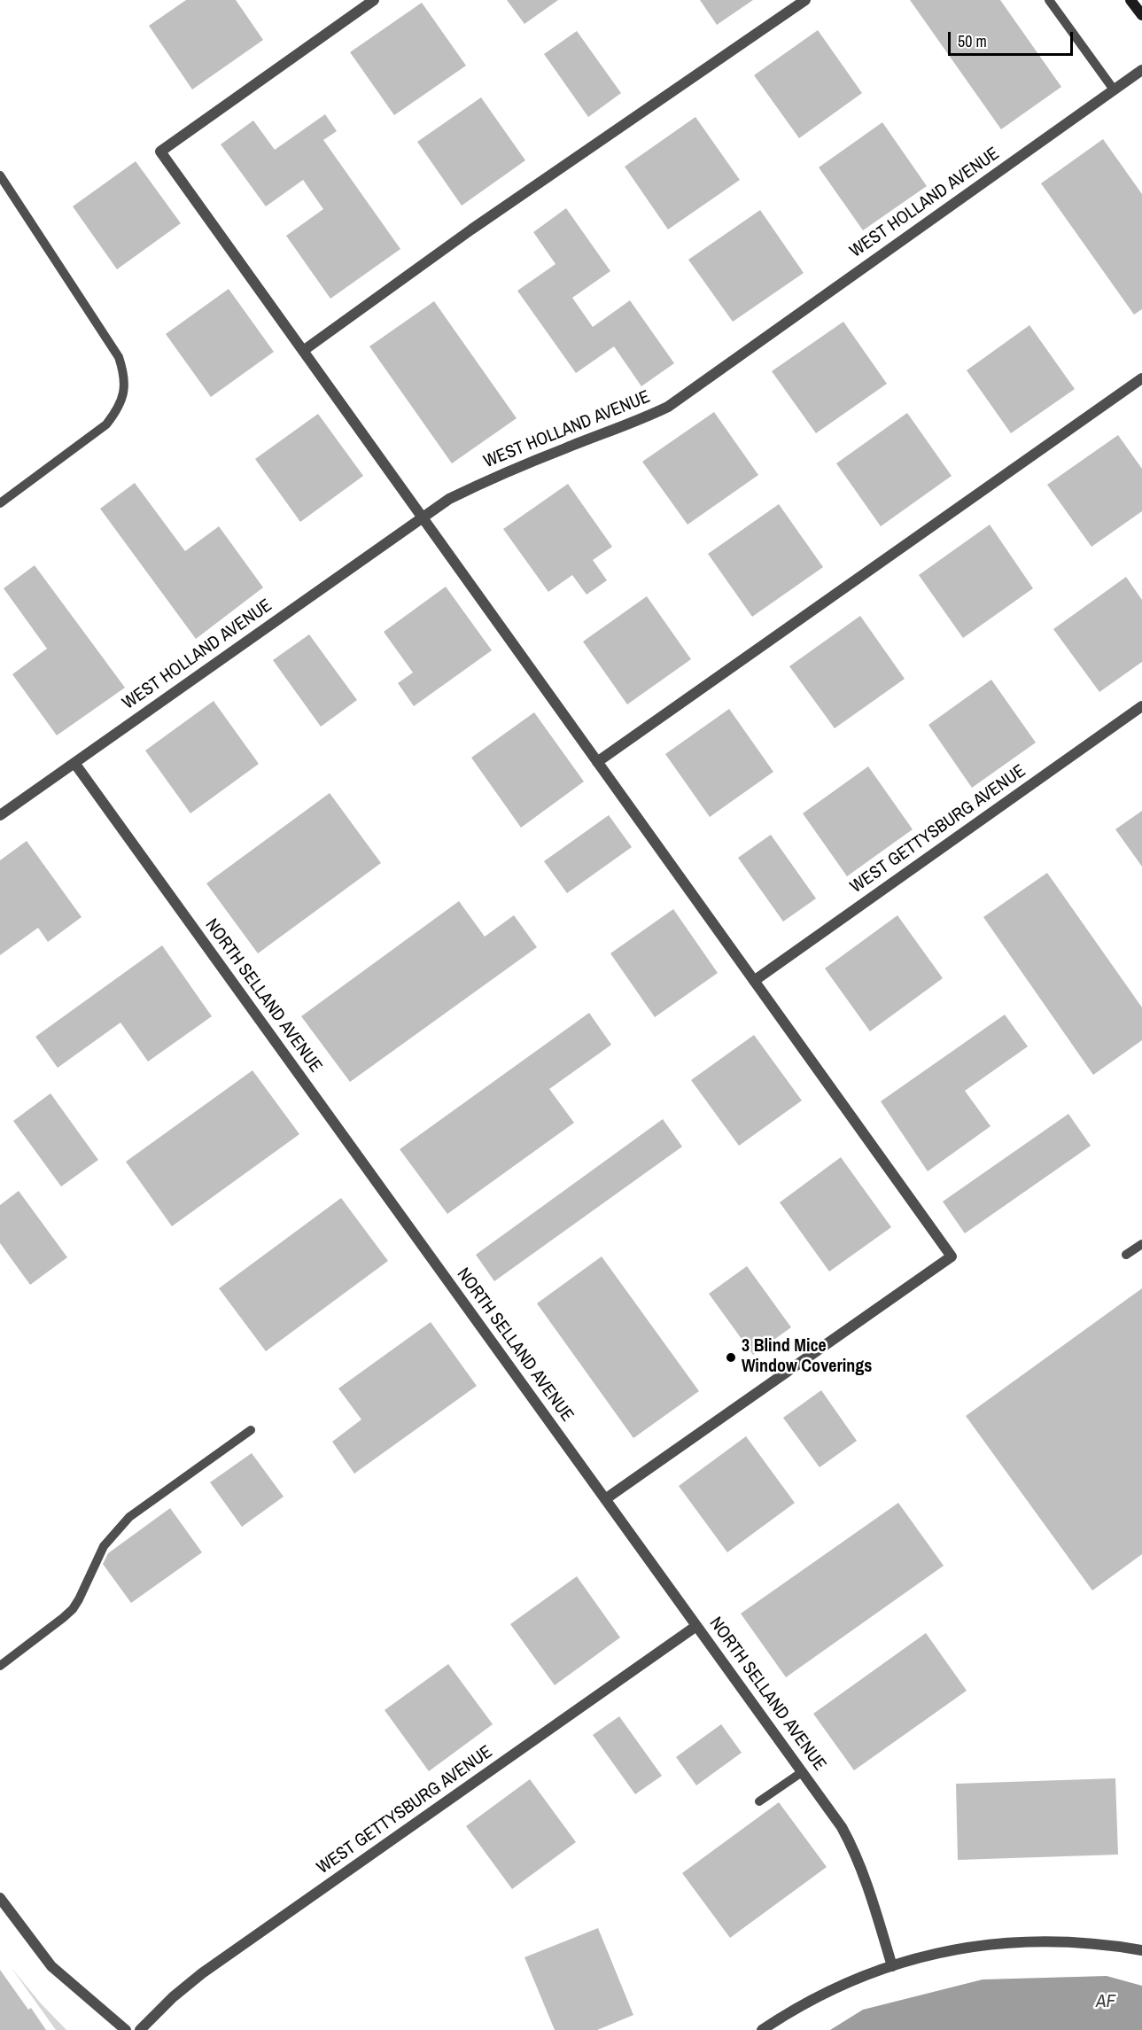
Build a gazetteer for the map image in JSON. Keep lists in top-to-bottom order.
{
  "streets": {
    "street": ["WEST HOLLAND AVENUE", "WEST GETTYSBURG AVENUE", "NORTH SELLAND AVENUE"]
  },
  "crossings": [
    ["WEST HOLLAND AVENUE", "NORTH SELLAND AVENUE"],
    ["WEST GETTYSBURG AVENUE", "NORTH SELLAND AVENUE"]
  ],
  "water": ["AF"],
  "places": ["3 Blind Mice Window Coverings"],
  "scale_bar": "50 m"
}
